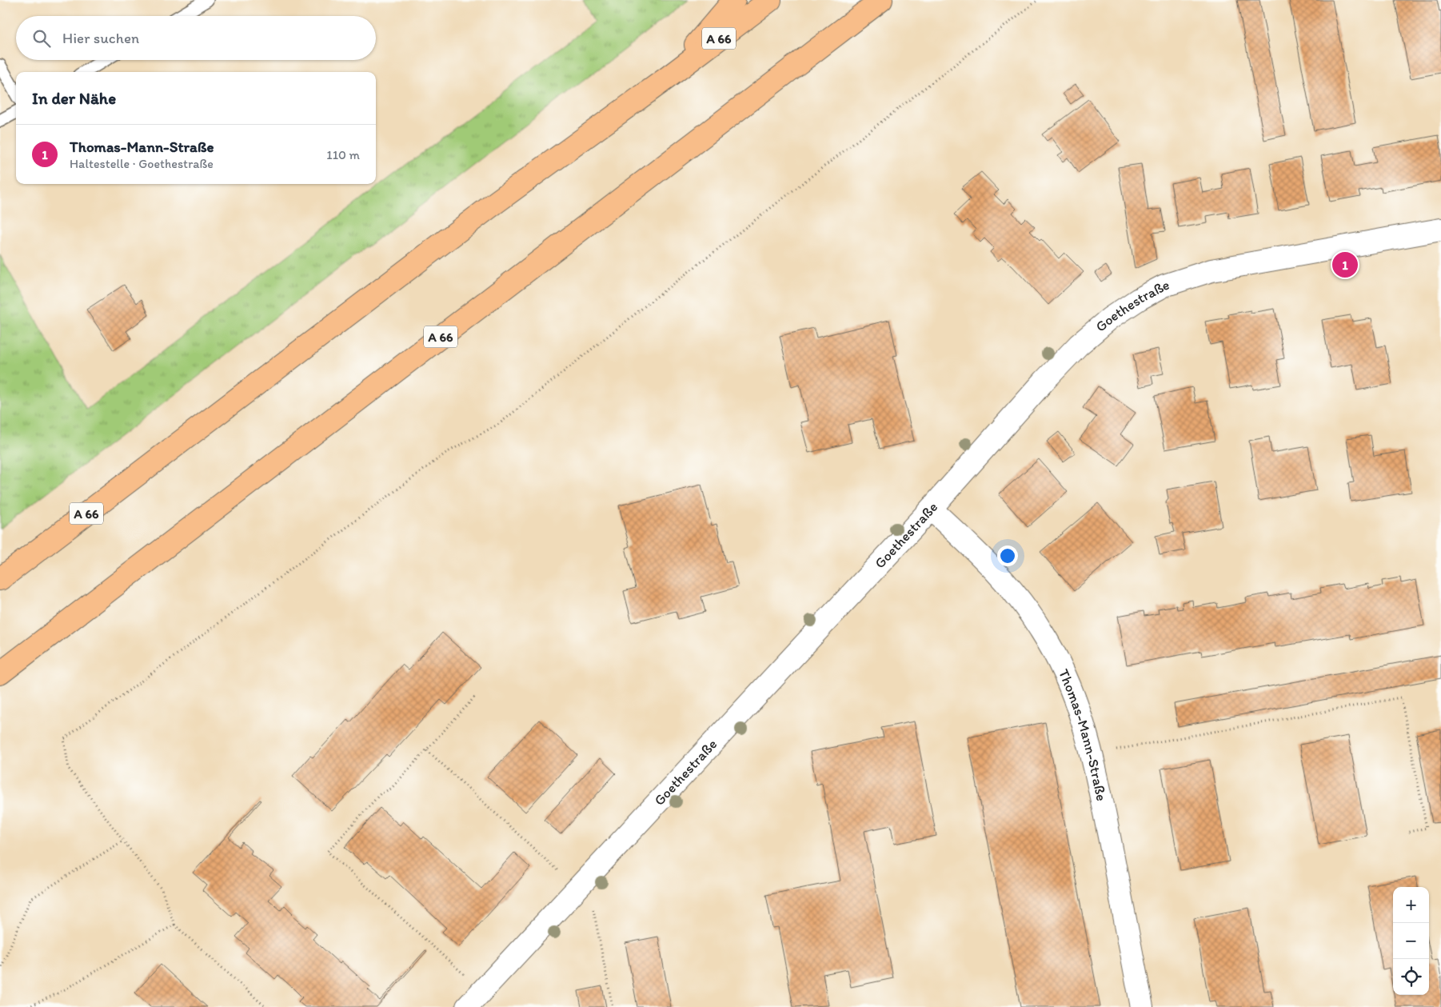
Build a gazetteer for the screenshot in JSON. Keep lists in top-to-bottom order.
{
  "streets": {
    "highway": ["A 66"],
    "street": ["Goethestraße", "Thomas-Mann-Straße"]
  },
  "crossings": [
    ["Goethestraße", "Thomas-Mann-Straße"]
  ],
  "page": {
    "search": "Hier suchen",
    "heading": "In der Nähe",
    "list": [
      {
        "mark": "1",
        "name": "Thomas-Mann-Straße",
        "note": "Haltestelle · Goethestraße",
        "value": "110 m"
      }
    ],
    "pins": "1",
    "map_buttons": ["+", "−"]
  }
}
